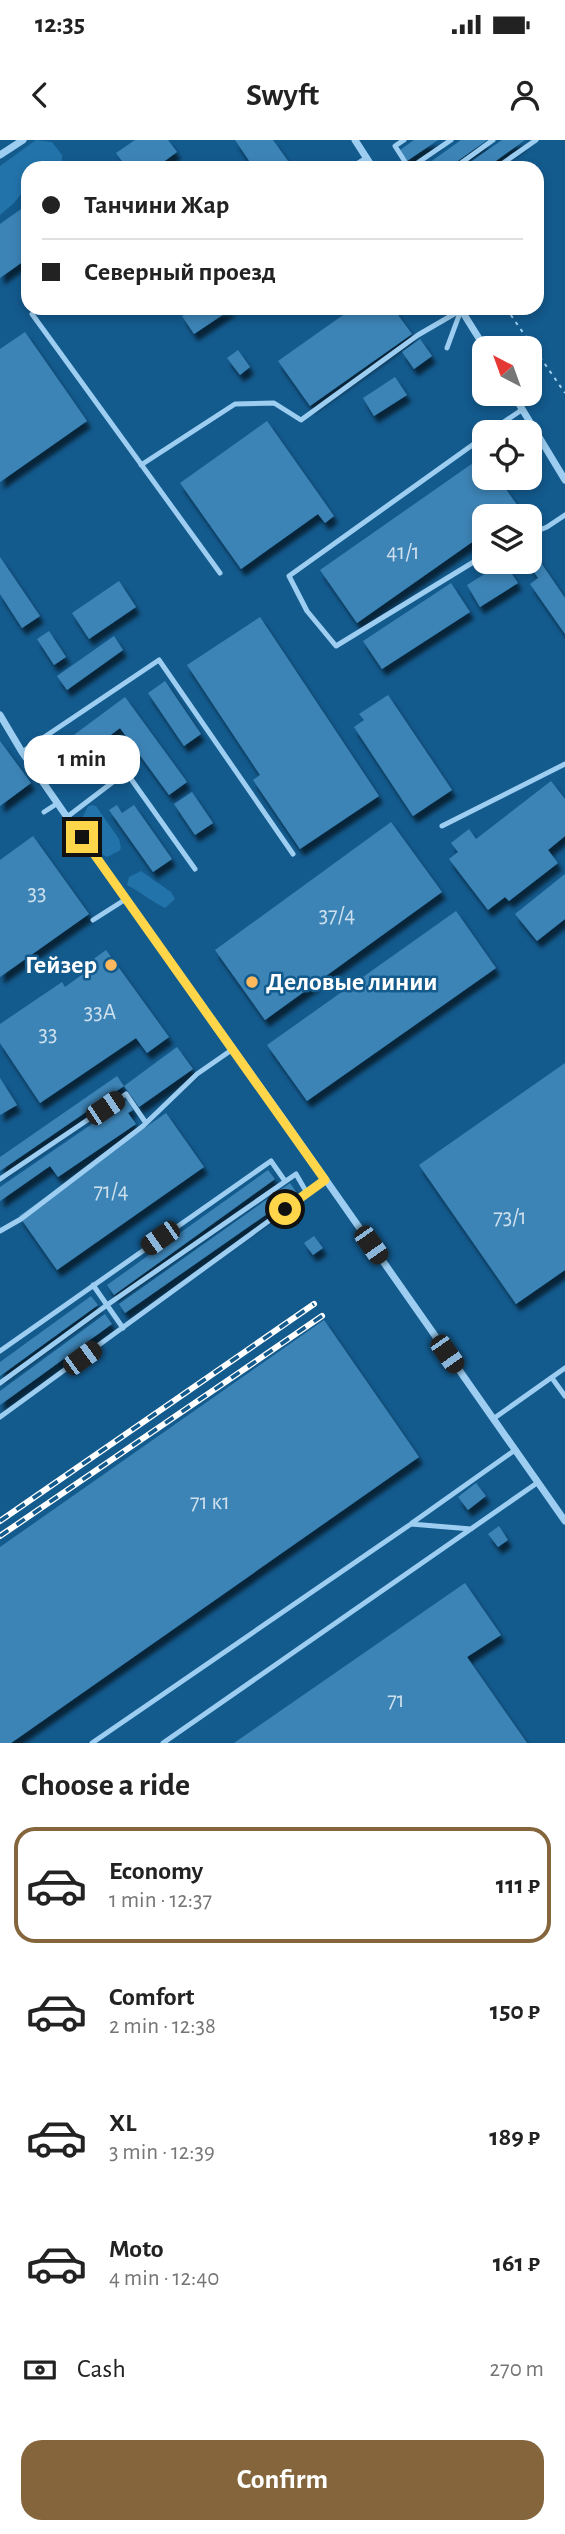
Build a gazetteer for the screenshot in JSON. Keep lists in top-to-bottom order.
{
  "places": ["Гейзер", "Деловые линии"],
  "house_numbers": [
    "41/1",
    "33",
    "37/4",
    "33А",
    "33",
    "71/4",
    "73/1",
    "71 к1",
    "71"
  ],
  "north": "top left",
  "page": {
    "status": "12:35",
    "header": "Swyft",
    "banner": ["Танчини Жар", "Северный проезд"],
    "bubble": "1 min",
    "heading": "Choose a ride",
    "list": [
      {
        "name": "Economy",
        "note": "1 min · 12:37",
        "value": "111 ₽"
      },
      {
        "name": "Comfort",
        "note": "2 min · 12:38",
        "value": "150 ₽"
      },
      {
        "name": "XL",
        "note": "3 min · 12:39",
        "value": "189 ₽"
      },
      {
        "name": "Moto",
        "note": "4 min · 12:40",
        "value": "161 ₽"
      }
    ],
    "pay": ["Cash", "270 m"],
    "buttons": "Confirm"
  }
}
